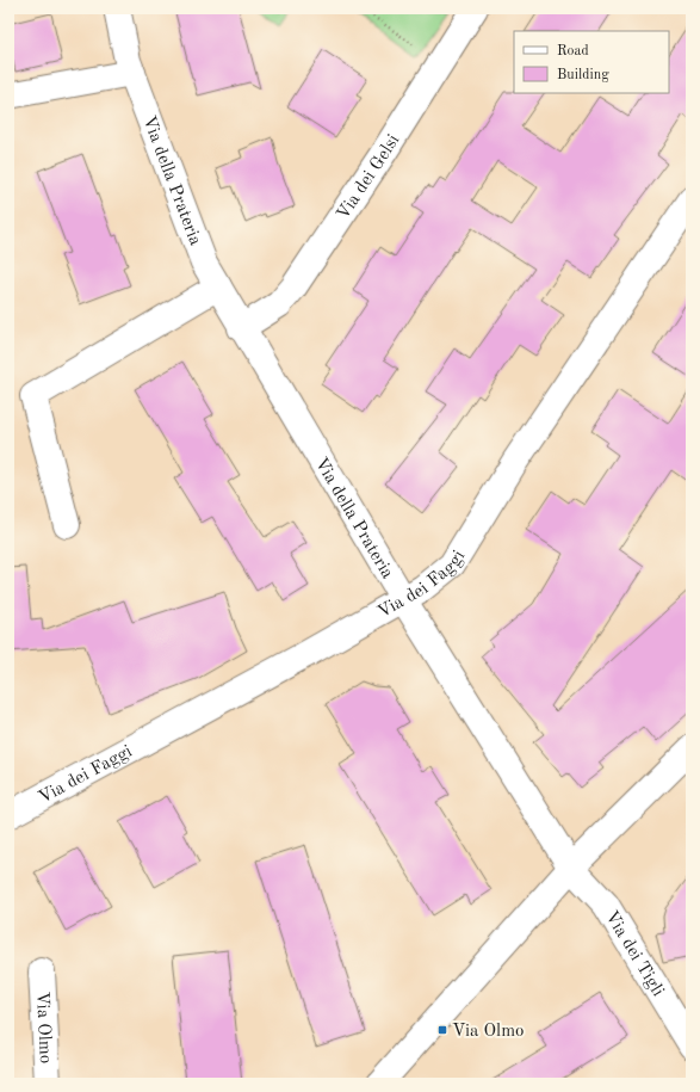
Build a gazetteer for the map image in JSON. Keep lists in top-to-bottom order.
{
  "streets": {
    "street": [
      "Via dei Gelsi",
      "Via della Prateria",
      "Via dei Faggi",
      "Via dei Tigli",
      "Via Olmo"
    ]
  },
  "crossings": [
    ["Via dei Gelsi", "Via della Prateria"],
    ["Via della Prateria", "Via dei Faggi"],
    ["Via della Prateria", "Via dei Tigli"]
  ],
  "places": {
    "transit": ["Via Olmo"]
  },
  "legend": ["Road", "Building"]
}
